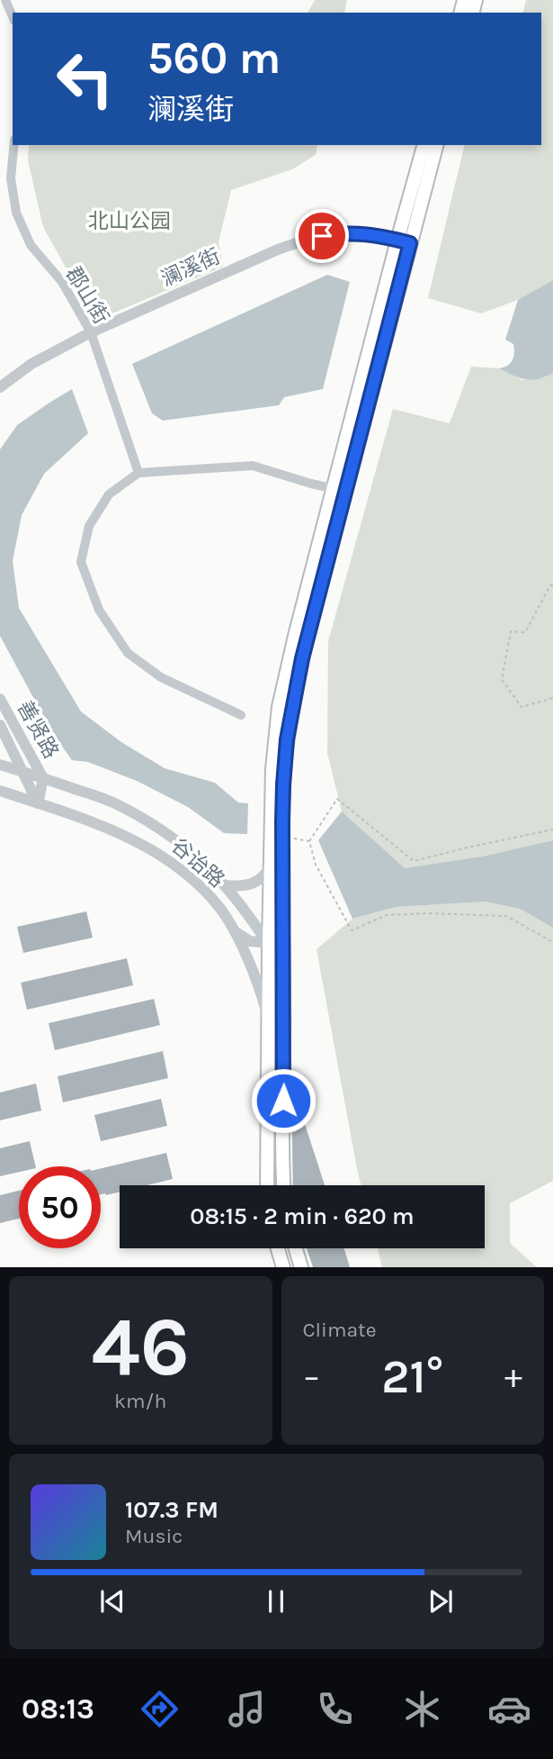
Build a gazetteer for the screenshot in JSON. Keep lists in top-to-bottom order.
{
  "streets": {
    "street": [
      "澜溪街",
      "郡山街",
      "善贤路",
      "谷诒路"
    ]
  },
  "crossings": [
    ["澜溪街", "郡山街"],
    ["善贤路", "谷诒路"]
  ],
  "parks": ["北山公园"],
  "page": {
    "turn": ["560 m", "澜溪街"],
    "limit": "50",
    "trip": "08:15 · 2 min · 620 m",
    "tile": [
      ["46", "km/h"],
      "Climate"
    ],
    "heat": ["−", "21°", "+"],
    "song": ["107.3 FM", "Music"],
    "tabs": "08:13"
  }
}
